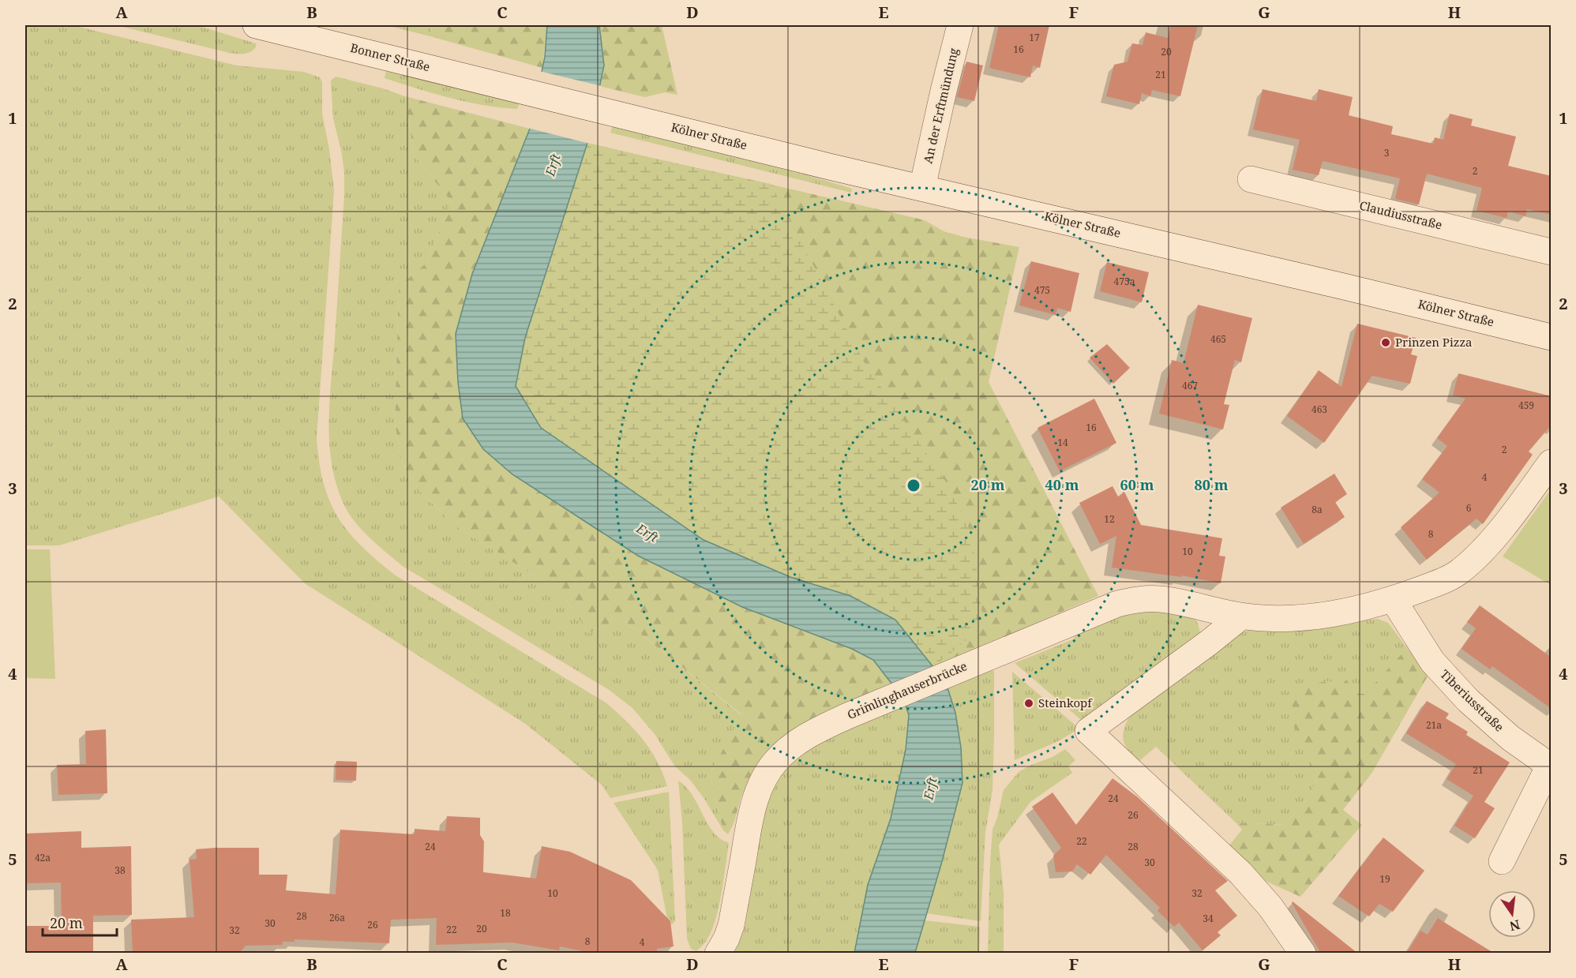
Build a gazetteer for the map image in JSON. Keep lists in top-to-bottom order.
{
  "streets": {
    "street": [
      "Bonner Straße",
      "An der Erftmündung",
      "Kölner Straße",
      "Claudiusstraße",
      "Grimlinghauserbrücke",
      "Tiberiusstraße"
    ]
  },
  "crossings": [
    ["Bonner Straße", "Kölner Straße"],
    ["An der Erftmündung", "Kölner Straße"],
    ["Grimlinghauserbrücke", "Tiberiusstraße"]
  ],
  "water": ["Erft"],
  "places": ["Prinzen Pizza", "Steinkopf"],
  "house_numbers": [
    "17",
    "16",
    "20",
    "21",
    "3",
    "2",
    "475a",
    "475",
    "465",
    "467",
    "459",
    "463",
    "16",
    "14",
    "2",
    "4",
    "6",
    "8a",
    "12",
    "8",
    "10",
    "21a",
    "21",
    "24",
    "26",
    "22",
    "24",
    "28",
    "42a",
    "30",
    "38",
    "19",
    "10",
    "32",
    "18",
    "28",
    "26a",
    "34",
    "30",
    "26",
    "20",
    "22",
    "32",
    "8",
    "4"
  ],
  "scale_bar": "20 m",
  "north": "bottom",
  "grid": {
    "columns": [
      "A",
      "B",
      "C",
      "D",
      "E",
      "F",
      "G",
      "H"
    ],
    "rows": [
      "1",
      "2",
      "3",
      "4",
      "5"
    ]
  },
  "rings": [
    "20 m",
    "40 m",
    "60 m",
    "80 m"
  ]
}
